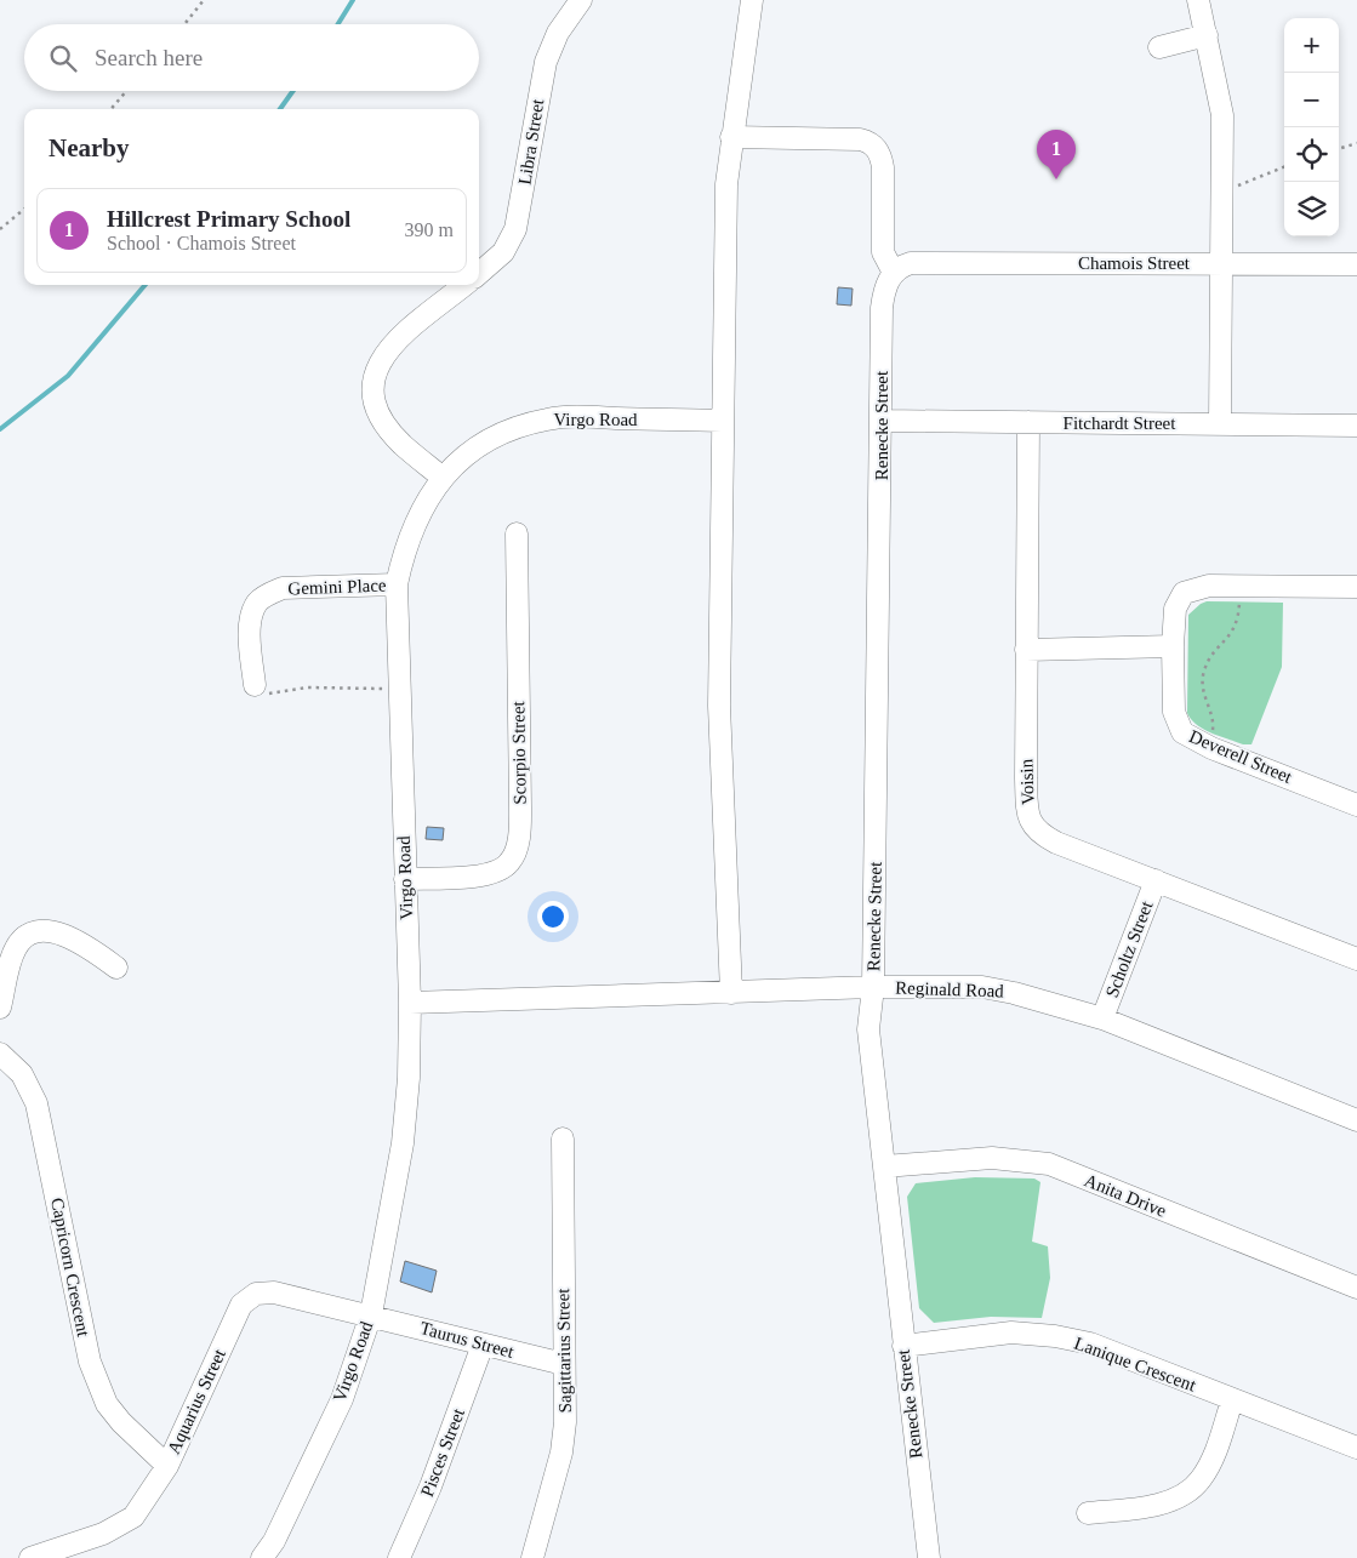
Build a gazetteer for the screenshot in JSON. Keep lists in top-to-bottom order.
{
  "streets": {
    "street": [
      "Libra Street",
      "Chamois Street",
      "Virgo Road",
      "Fitchardt Street",
      "Renecke Street",
      "Gemini Place",
      "Scorpio Street",
      "Deverell Street",
      "Voisin",
      "Scholtz Street",
      "Reginald Road",
      "Anita Drive",
      "Capricorn Crescent",
      "Taurus Street",
      "Sagittarius Street",
      "Lanique Crescent",
      "Aquarius Street",
      "Pisces Street"
    ]
  },
  "crossings": [
    ["Chamois Street", "Renecke Street"],
    ["Virgo Road", "Gemini Place"],
    ["Virgo Road", "Scorpio Street"],
    ["Virgo Road", "Reginald Road"],
    ["Virgo Road", "Taurus Street"],
    ["Virgo Road", "Aquarius Street"],
    ["Fitchardt Street", "Renecke Street"],
    ["Fitchardt Street", "Voisin"],
    ["Renecke Street", "Reginald Road"],
    ["Renecke Street", "Anita Drive"],
    ["Renecke Street", "Lanique Crescent"],
    ["Voisin", "Scholtz Street"],
    ["Scholtz Street", "Reginald Road"],
    ["Capricorn Crescent", "Aquarius Street"],
    ["Taurus Street", "Sagittarius Street"],
    ["Taurus Street", "Aquarius Street"],
    ["Taurus Street", "Pisces Street"]
  ],
  "page": {
    "map_buttons": ["+", "−"],
    "search": "Search here",
    "heading": "Nearby",
    "pins": "1",
    "list": [
      {
        "mark": "1",
        "name": "Hillcrest Primary School",
        "note": "School · Chamois Street",
        "value": "390 m"
      }
    ]
  }
}
